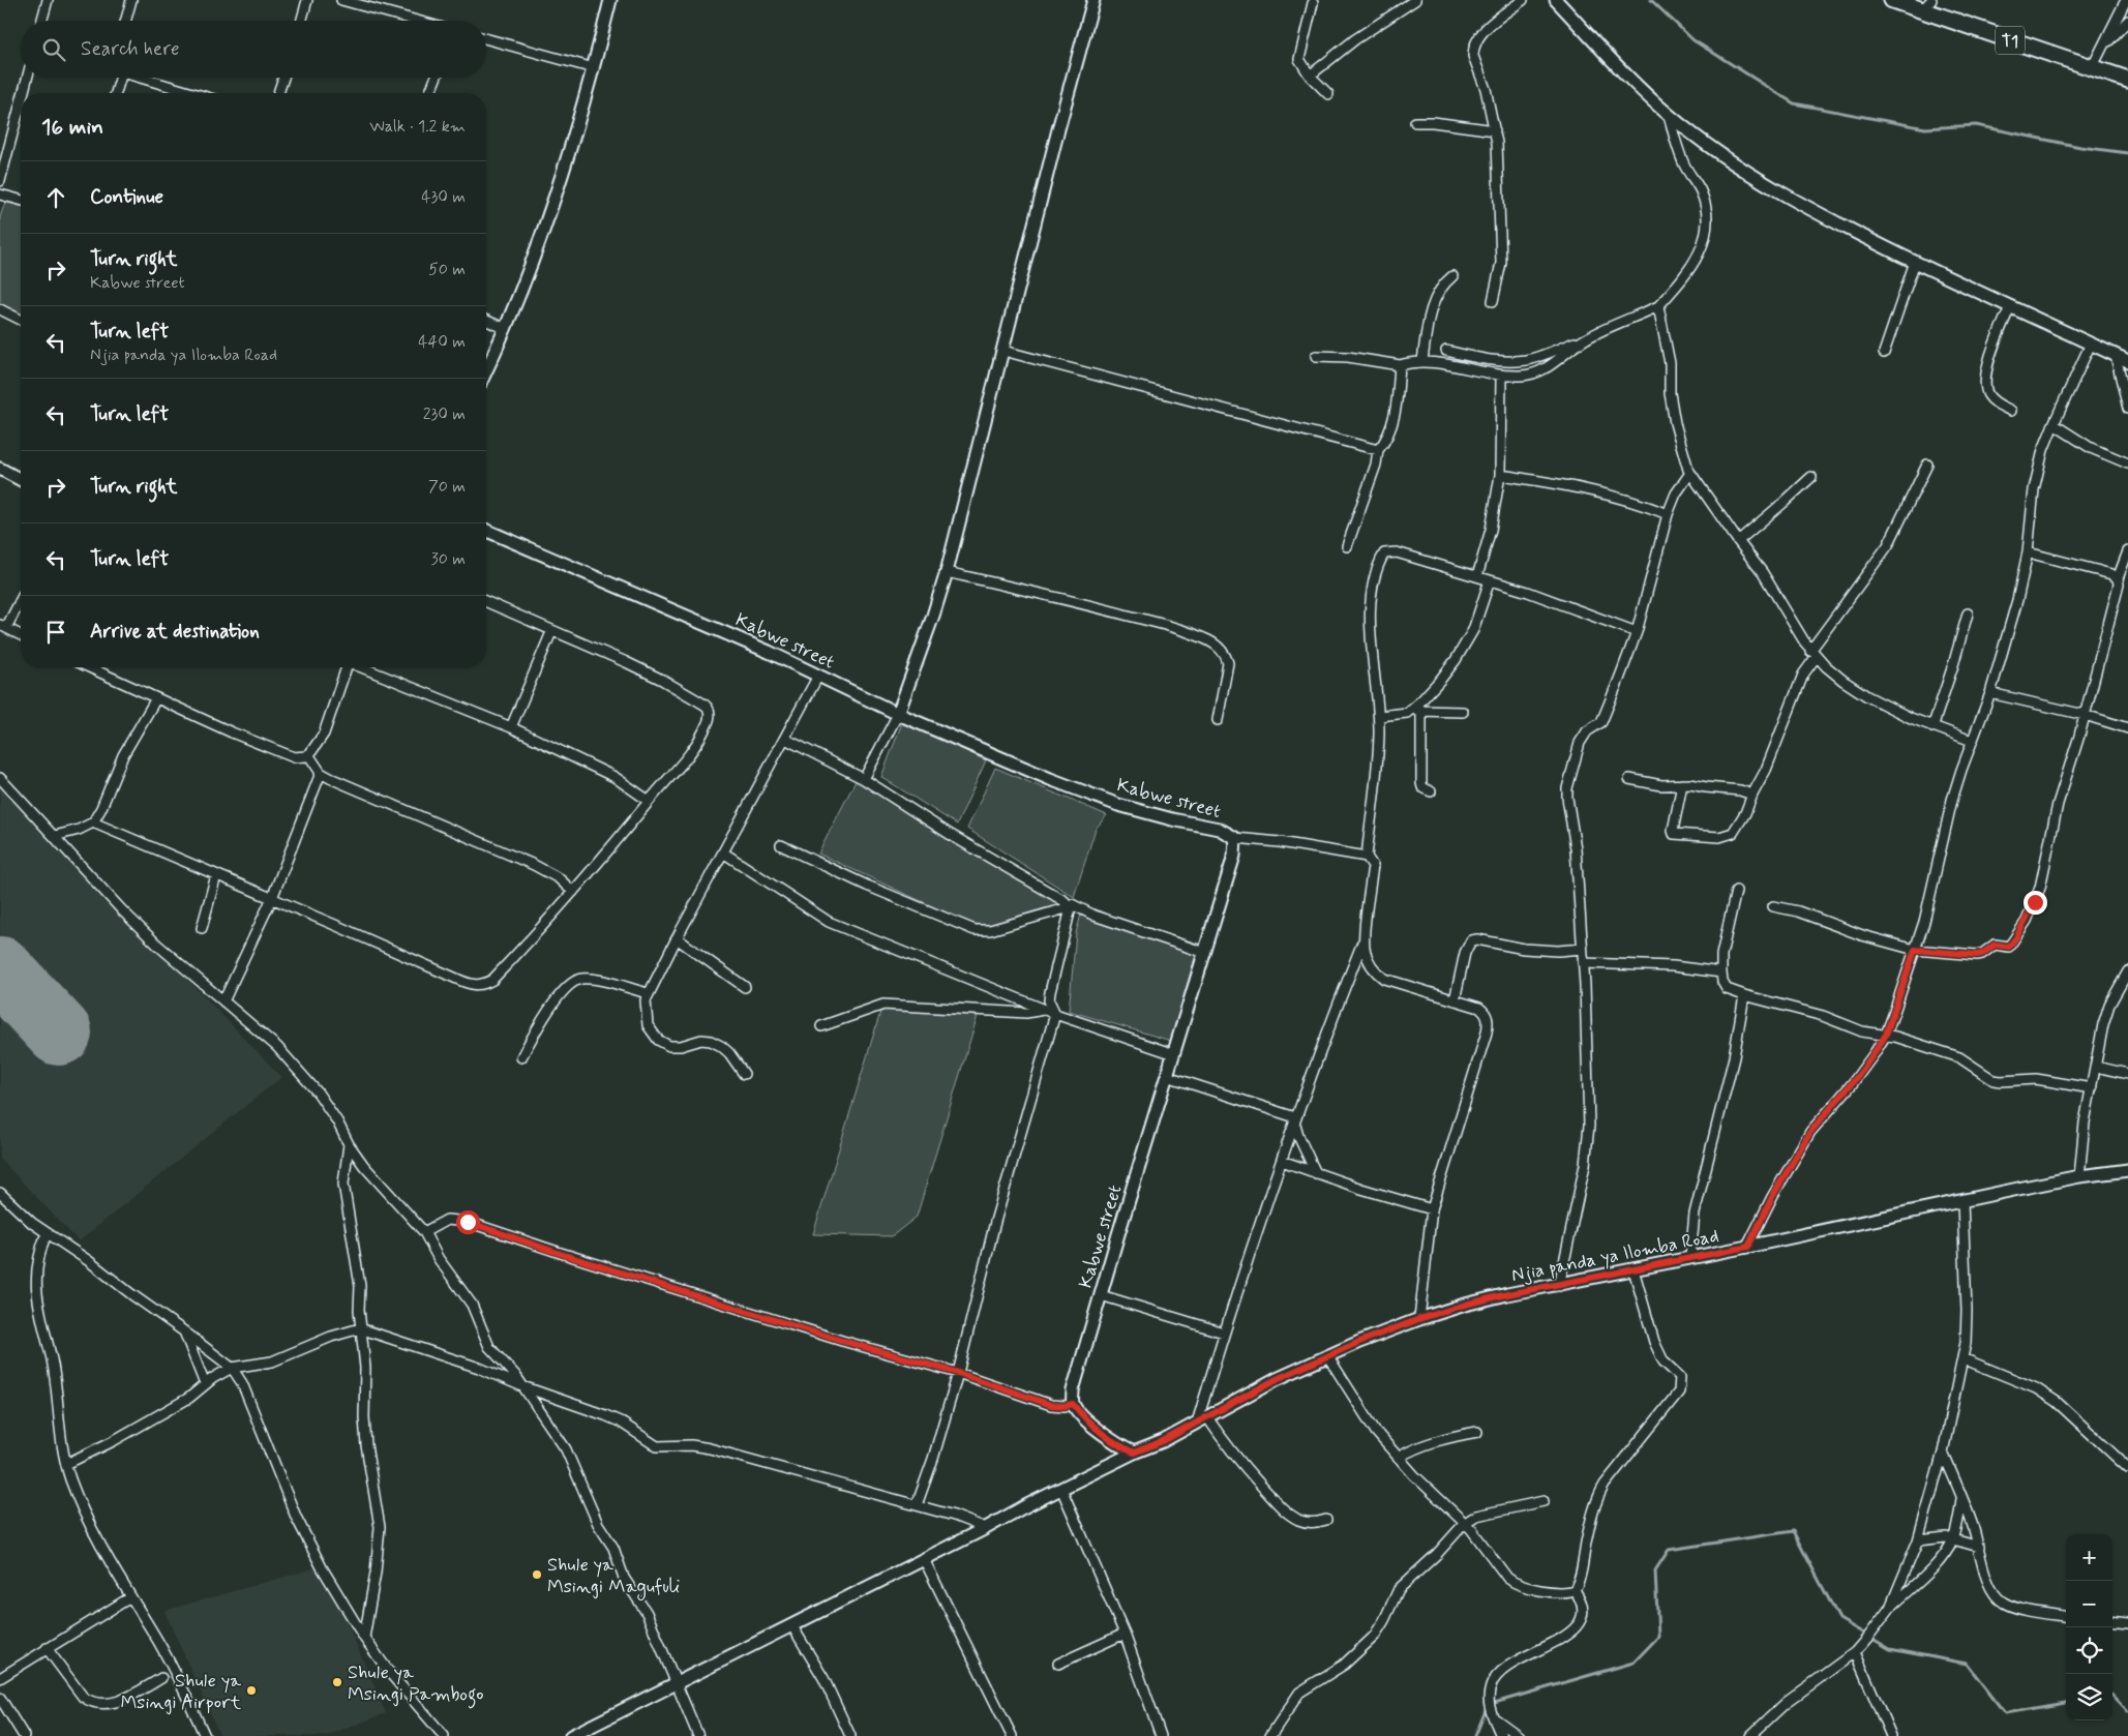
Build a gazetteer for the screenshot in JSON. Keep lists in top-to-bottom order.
{
  "streets": {
    "highway": ["T1"],
    "main road": ["Kabwe street", "Njia panda ya Ilomba Road"]
  },
  "crossings": [
    ["Kabwe street", "Njia panda ya Ilomba Road"]
  ],
  "places": ["Shule ya Msingi Magufuli", "Shule ya Msingi Pambogo", "Shule ya Msingi Airport"],
  "page": {
    "search": "Search here",
    "heading": ["16 min", "Walk · 1.2 km"],
    "list": [
      ["Continue", "430 m"],
      ["Turn right", "Kabwe street", "50 m"],
      ["Turn left", "Njia panda ya Ilomba Road", "440 m"],
      ["Turn left", "230 m"],
      ["Turn right", "70 m"],
      ["Turn left", "30 m"],
      "Arrive at destination"
    ],
    "map_buttons": ["+", "−"]
  }
}
